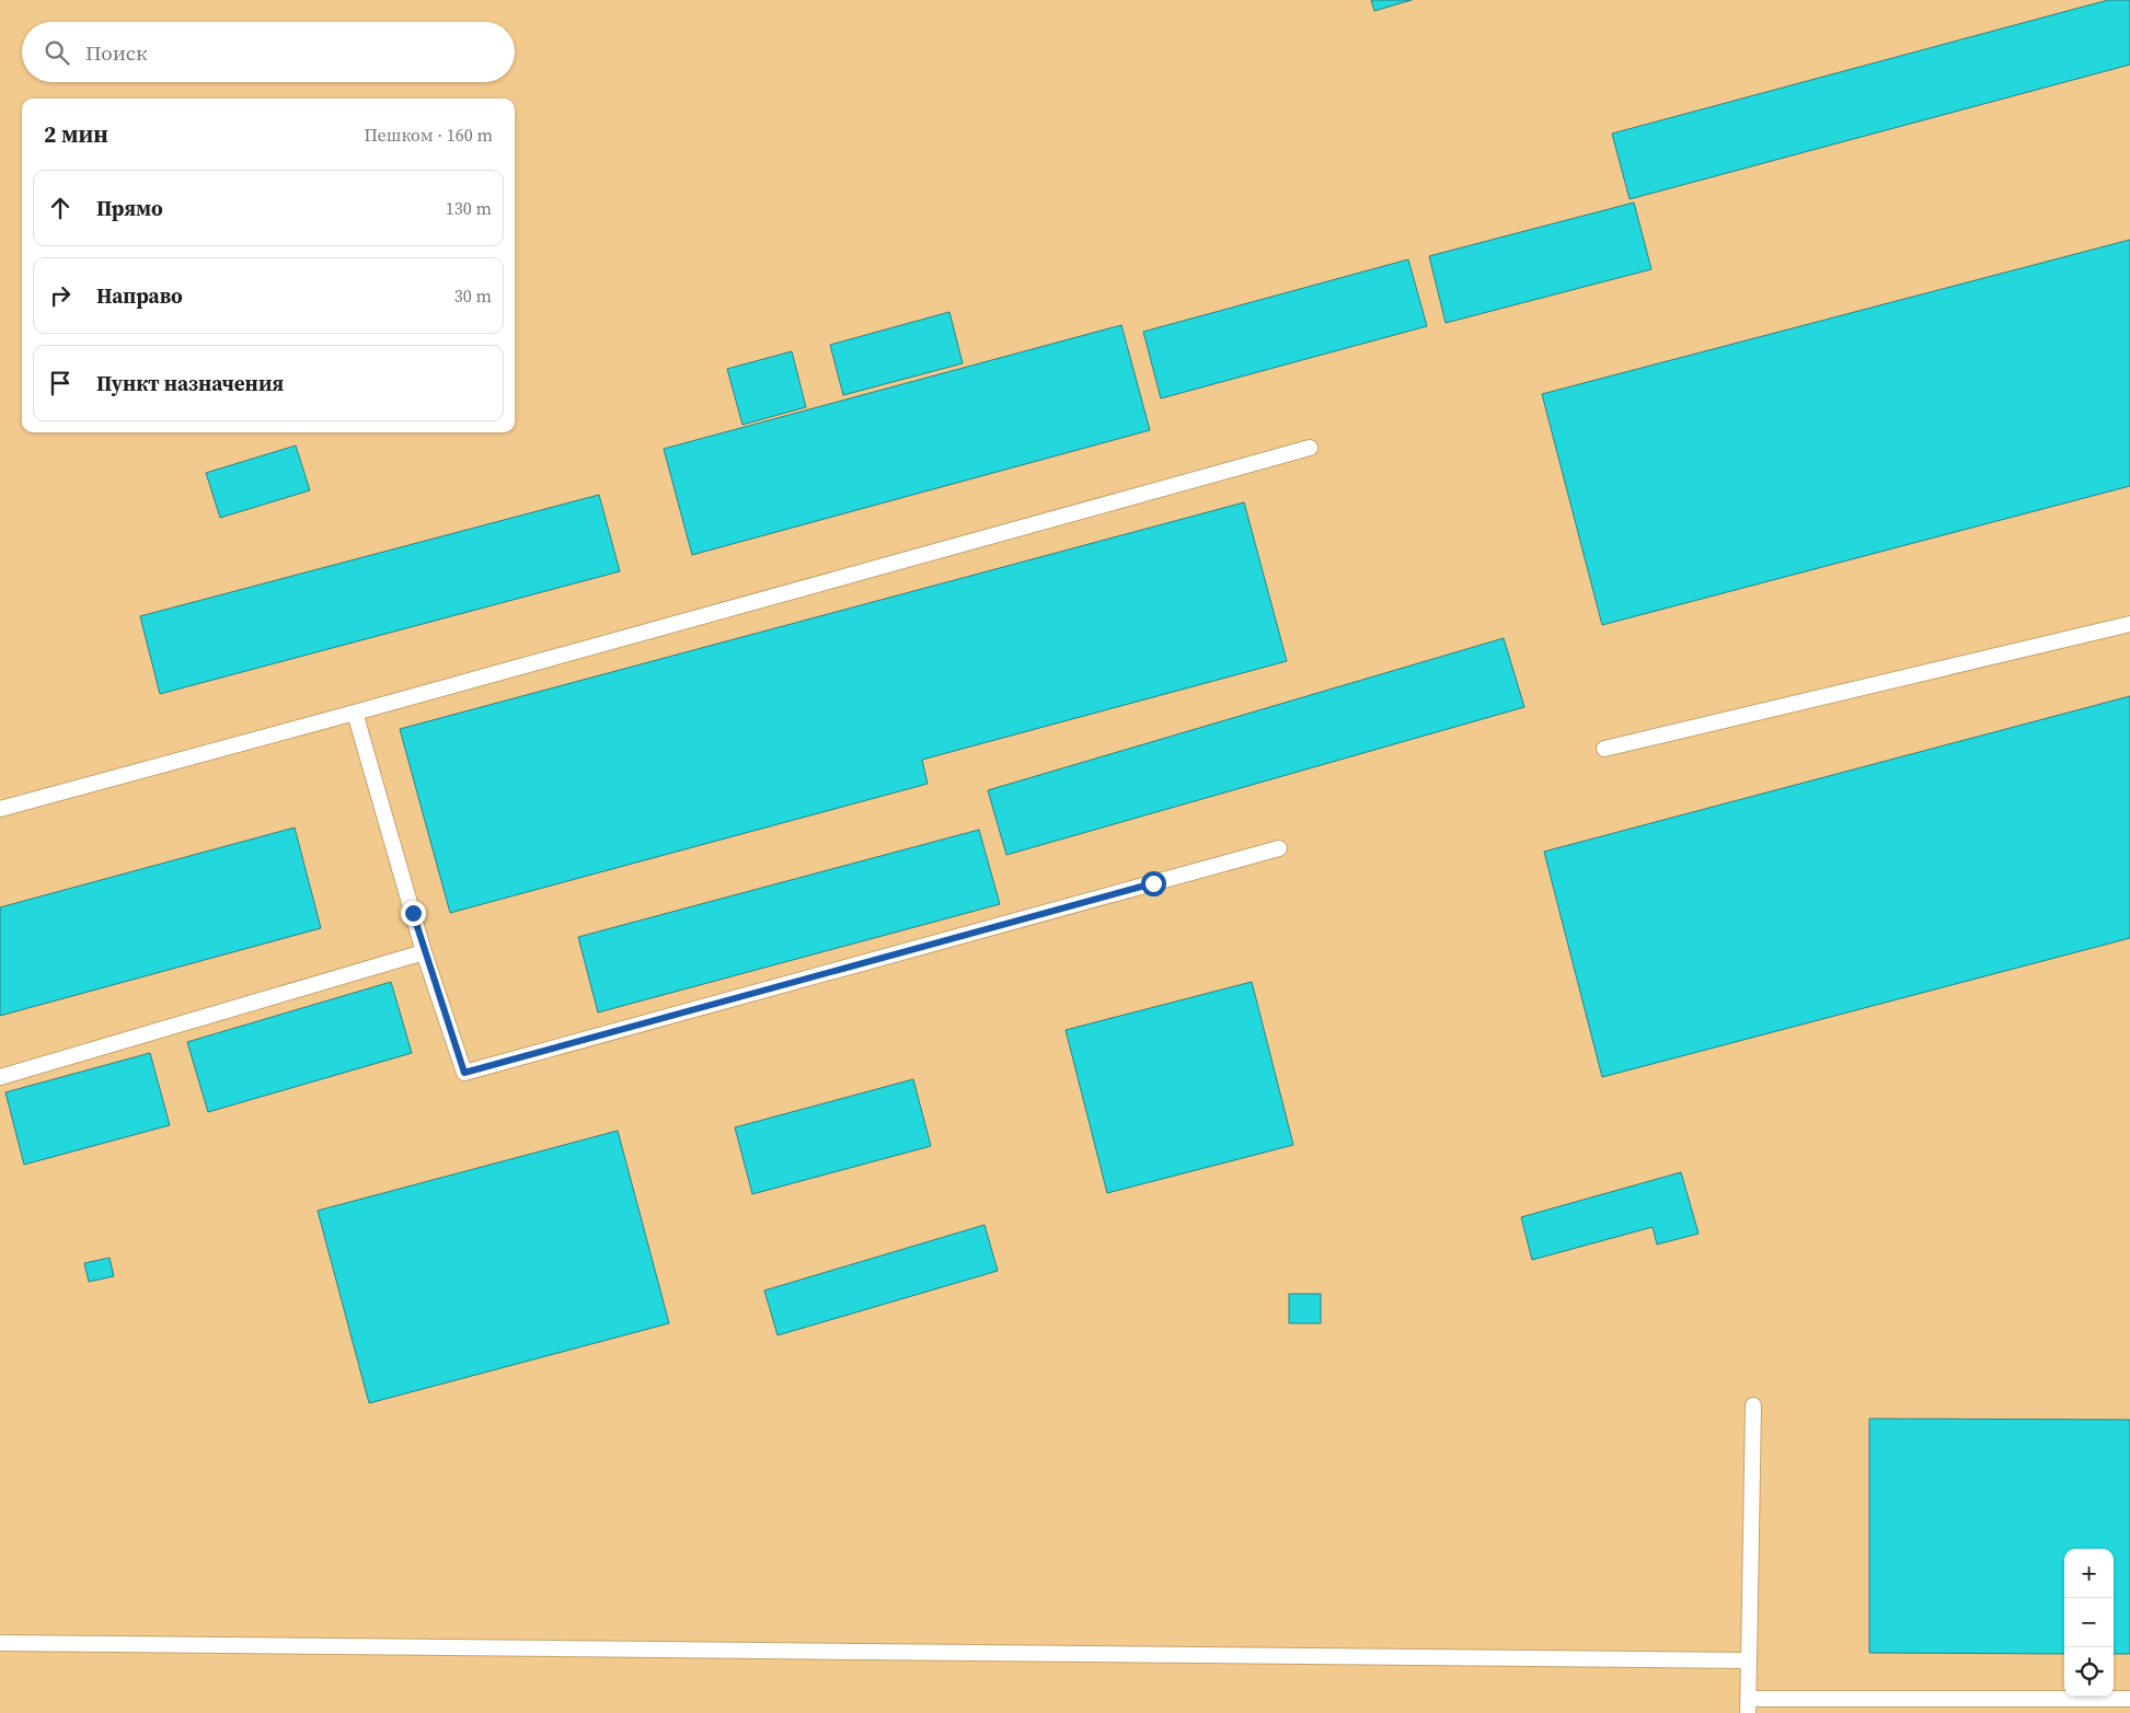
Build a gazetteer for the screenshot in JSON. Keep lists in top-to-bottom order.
{
  "page": {
    "search": "Поиск",
    "heading": ["2 мин", "Пешком · 160 m"],
    "list": [
      ["Прямо", "130 m"],
      ["Направо", "30 m"],
      "Пункт назначения"
    ],
    "map_buttons": ["+", "−"]
  }
}
